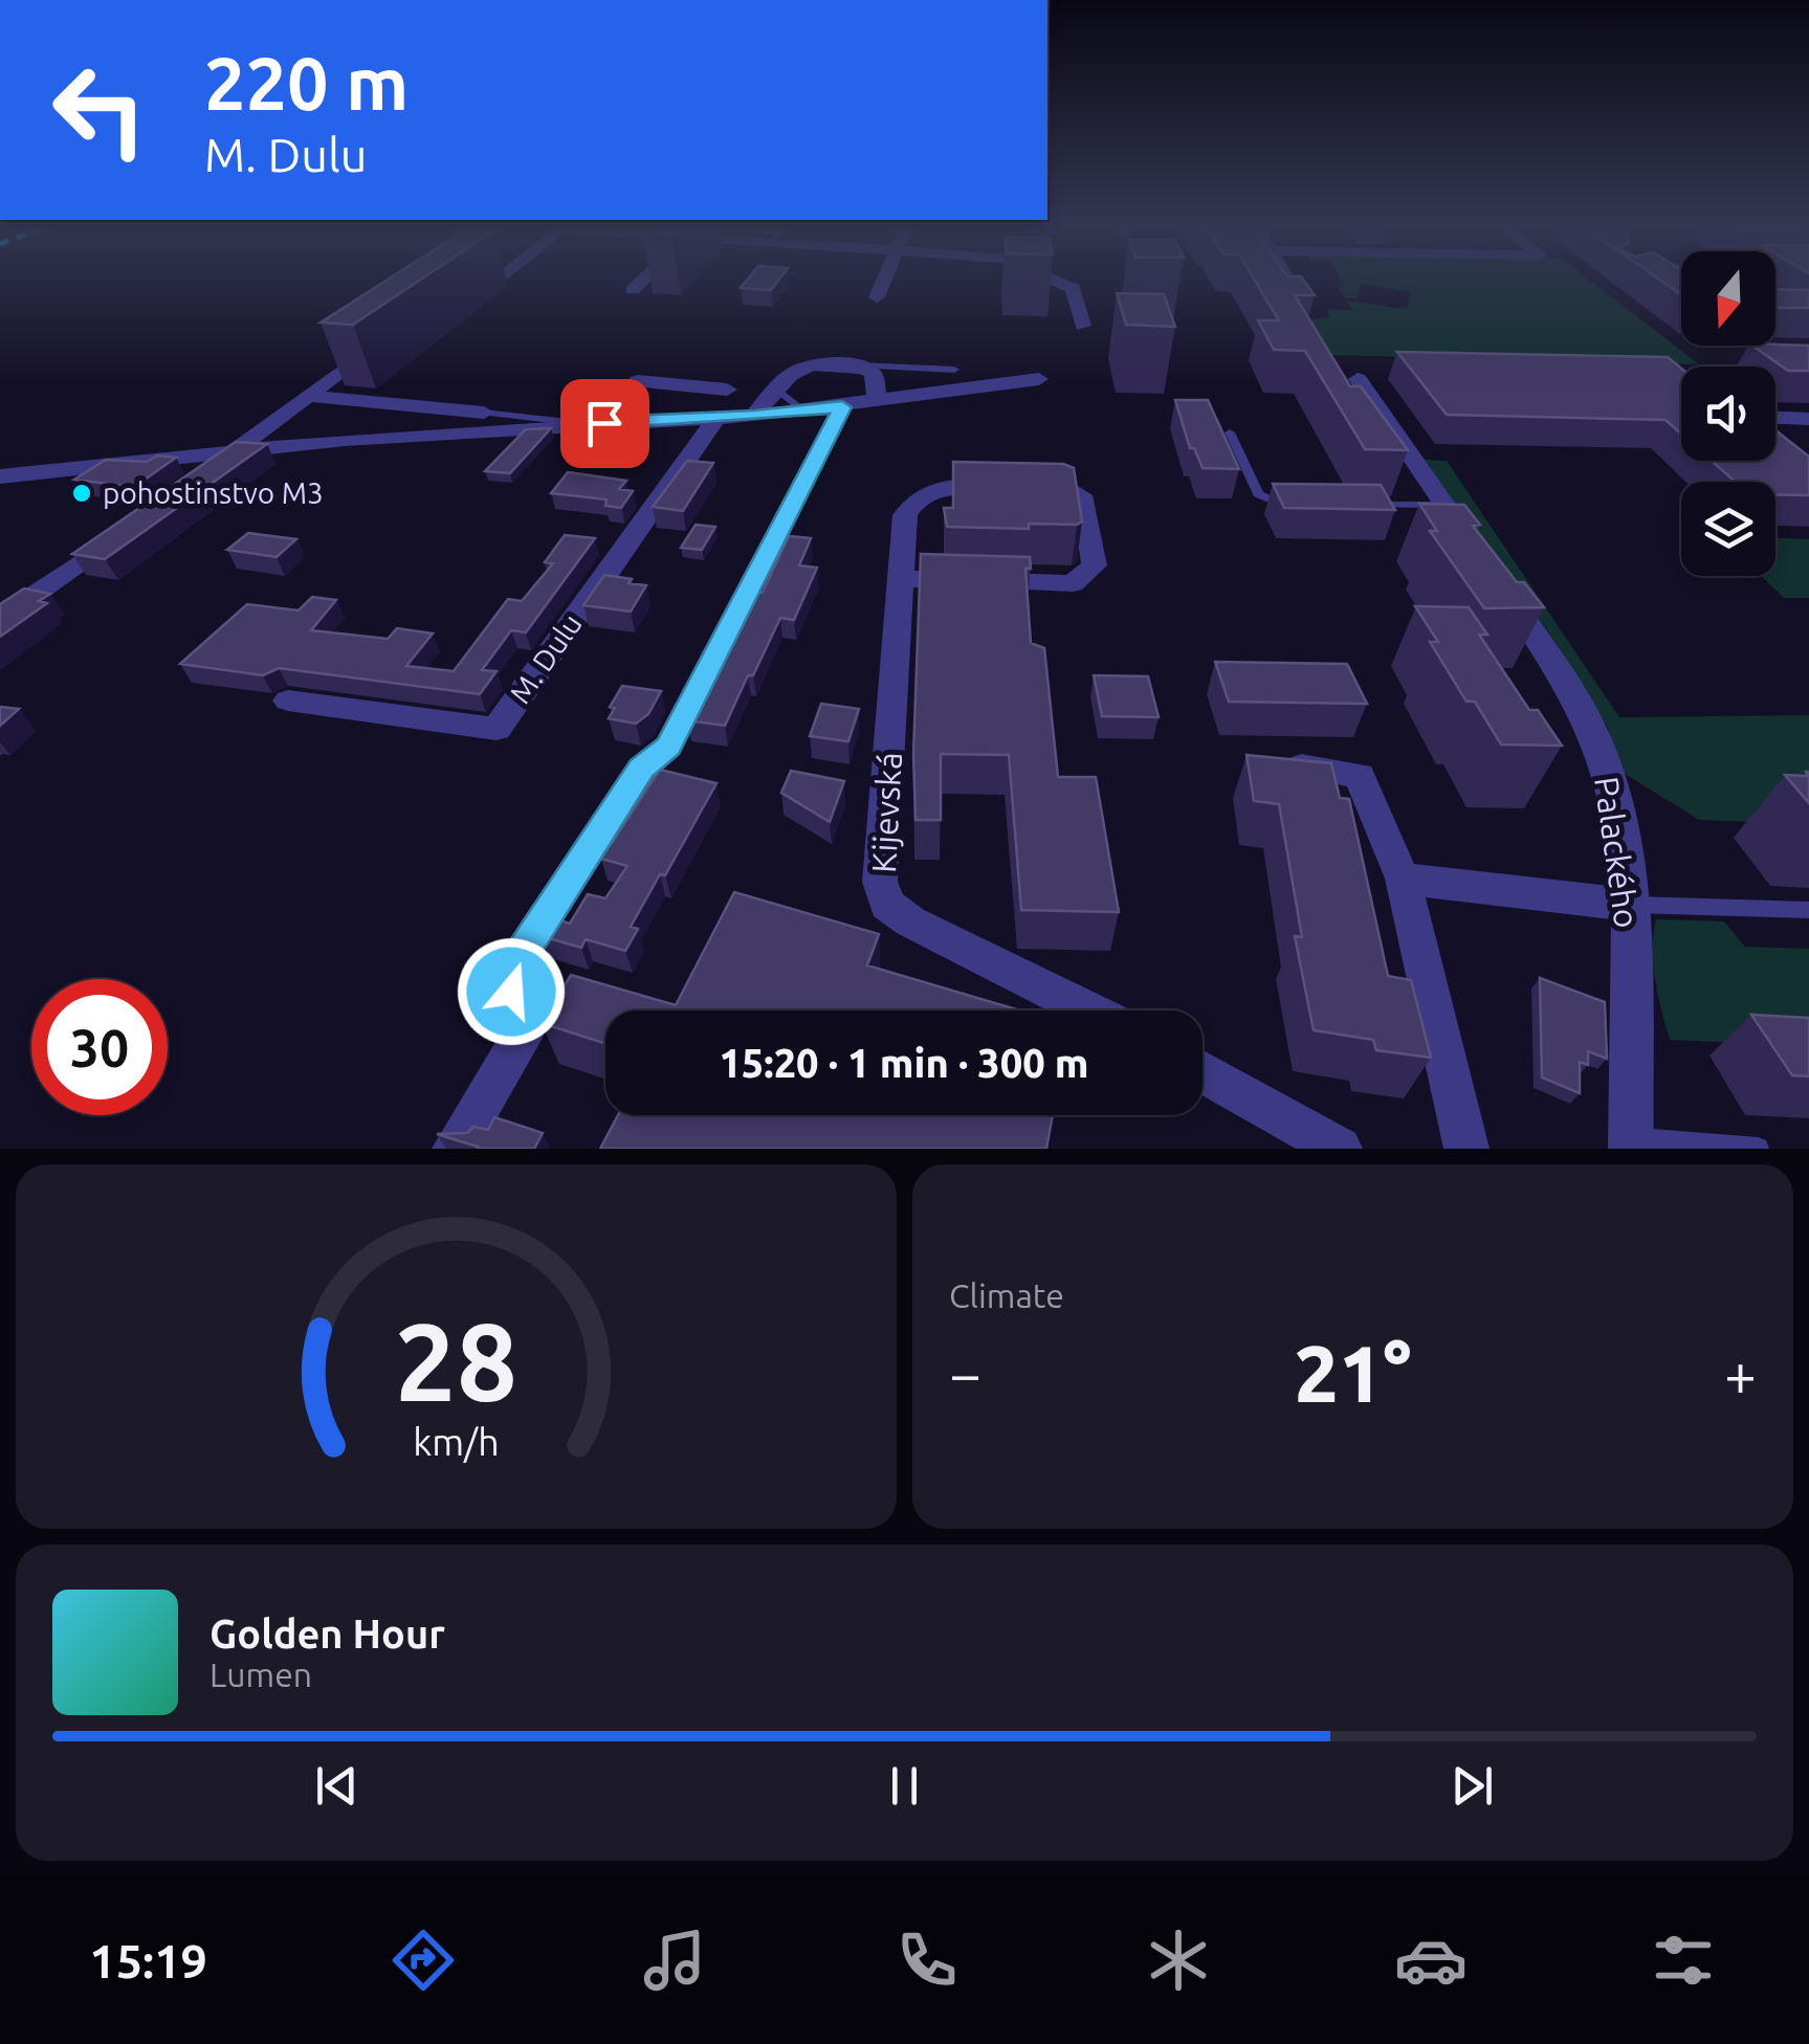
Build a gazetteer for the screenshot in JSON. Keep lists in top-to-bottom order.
{
  "streets": {
    "street": ["M. Dulu", "Kijevská", "Palackého"]
  },
  "places": ["pohostinstvo M3"],
  "north": "bottom",
  "page": {
    "turn": ["220 m", "M. Dulu"],
    "limit": "30",
    "trip": "15:20 · 1 min · 300 m",
    "tile": "Climate",
    "heat": ["−", "21°", "+"],
    "song": ["Golden Hour", "Lumen"],
    "tabs": "15:19",
    "gauge": ["28", "km/h"]
  }
}
